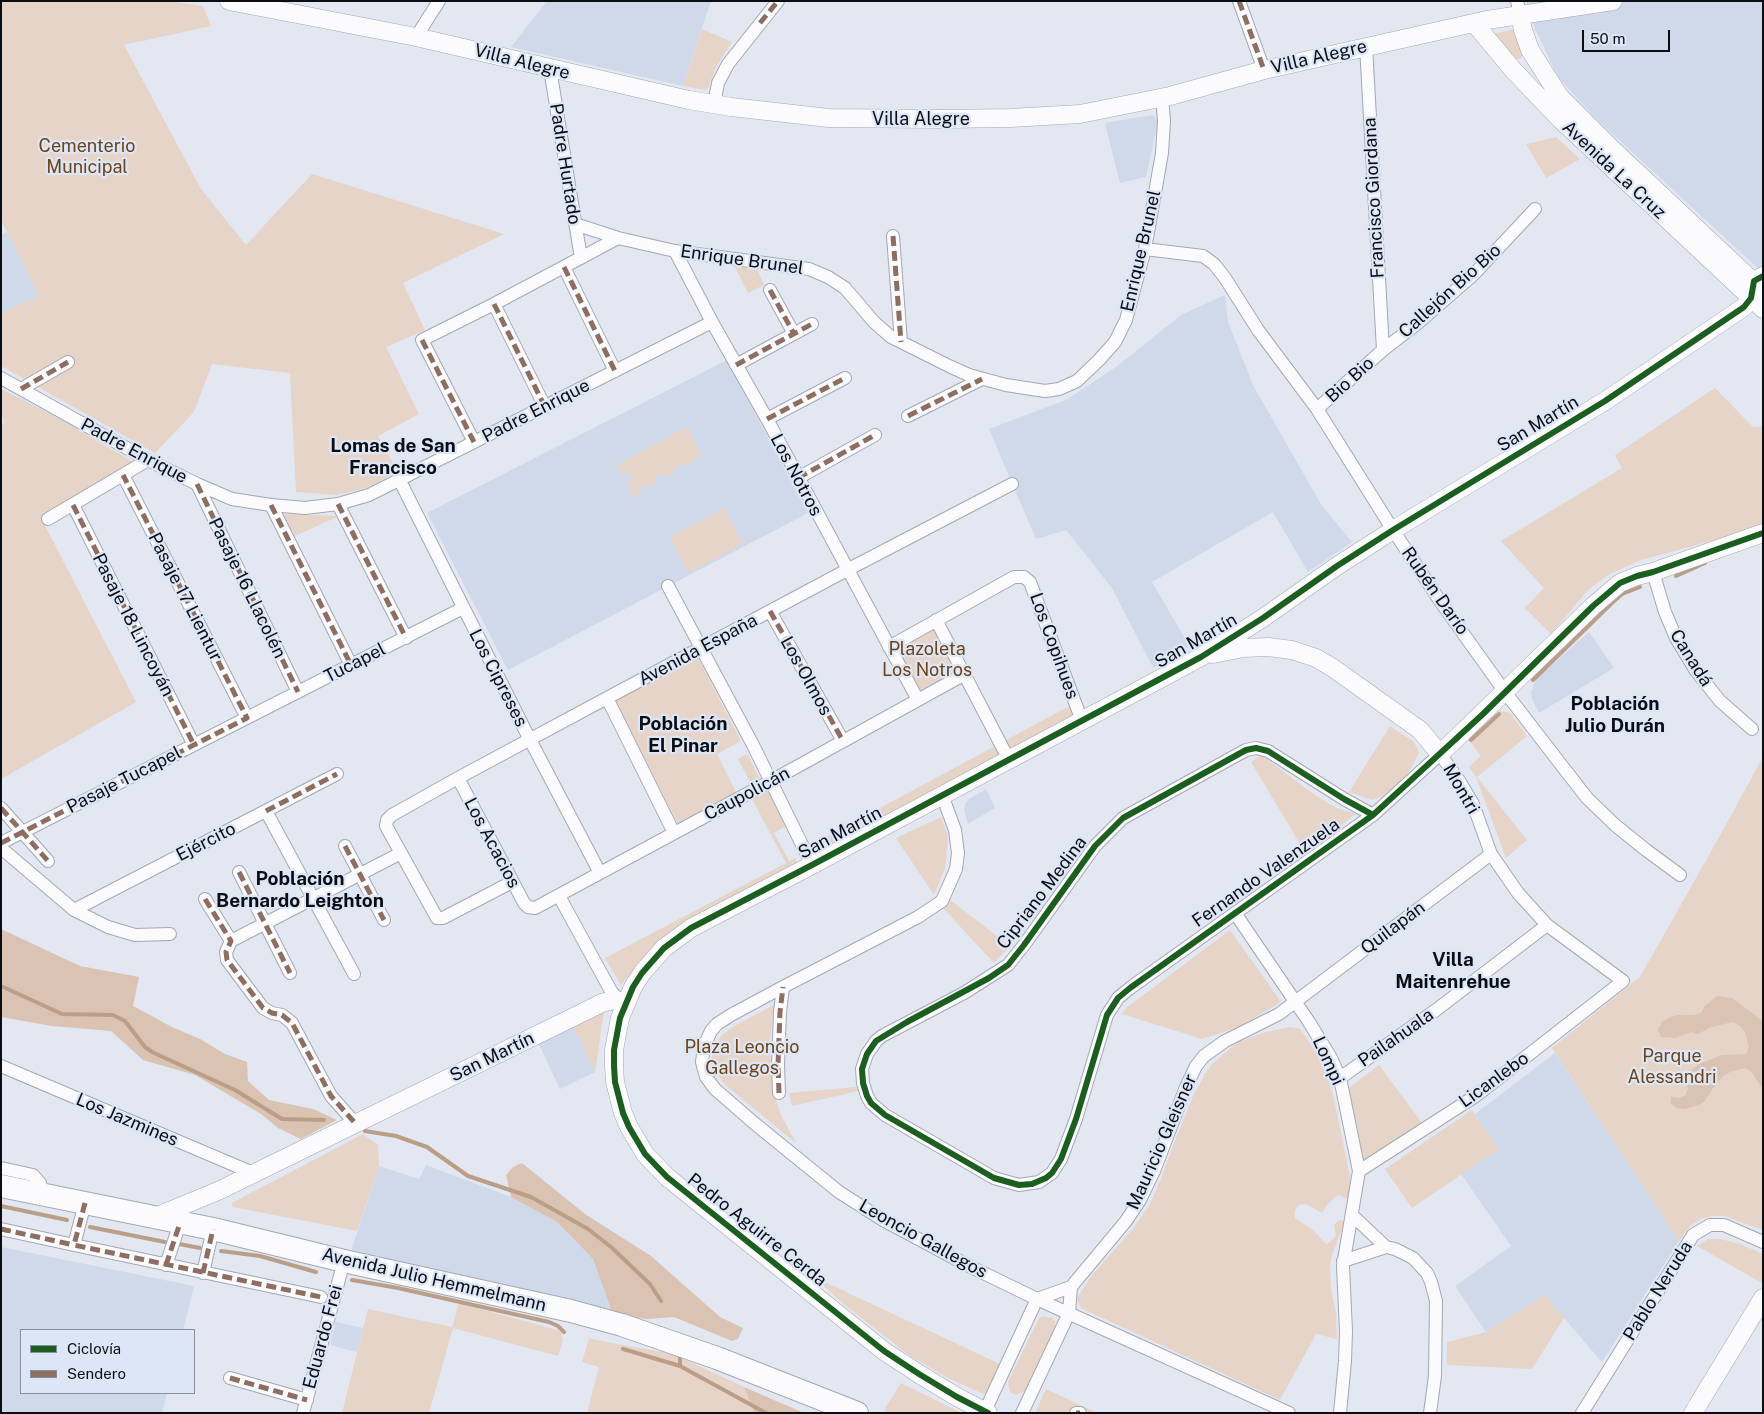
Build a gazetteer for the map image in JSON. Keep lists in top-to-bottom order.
{
  "streets": {
    "highway": ["Avenida Julio Hemmelmann"],
    "street": [
      "Villa Alegre",
      "Padre Hurtado",
      "Avenida La Cruz",
      "Francisco Giordana",
      "Enrique Brunel",
      "Callejón Bio Bio",
      "Bio Bio",
      "Padre Enrique",
      "San Martín",
      "Los Notros",
      "Pasaje 16 Llacolén",
      "Rubén Darío",
      "Pasaje 17 Lientur",
      "Pasaje 18 Lincoyán",
      "Los Copihues",
      "Avenida España",
      "Canadá",
      "Tucapel",
      "Los Olmos",
      "Los Cipreses",
      "Pasaje Tucapel",
      "Montri",
      "Caupolicán",
      "Ejército",
      "Los Acacios",
      "Fernando Valenzuela",
      "Cipriano Medina",
      "Quilapán",
      "Pailahuala",
      "Lompi",
      "Licanlebo",
      "Los Jazmines",
      "Mauricio Gleisner",
      "Pedro Aguirre Cerda",
      "Leoncio Gallegos",
      "Pablo Neruda",
      "Eduardo Frei"
    ]
  },
  "crossings": [
    ["Villa Alegre", "Padre Hurtado"],
    ["Villa Alegre", "Avenida La Cruz"],
    ["Villa Alegre", "Francisco Giordana"],
    ["Villa Alegre", "Enrique Brunel"],
    ["Padre Hurtado", "Enrique Brunel"],
    ["Avenida La Cruz", "San Martín"],
    ["Francisco Giordana", "Callejón Bio Bio"],
    ["Francisco Giordana", "Bio Bio"],
    ["Enrique Brunel", "Los Notros"],
    ["Enrique Brunel", "Rubén Darío"],
    ["Callejón Bio Bio", "Bio Bio"],
    ["Bio Bio", "Rubén Darío"],
    ["Padre Enrique", "Los Notros"],
    ["Padre Enrique", "Pasaje 16 Llacolén"],
    ["Padre Enrique", "Los Cipreses"],
    ["San Martín", "Rubén Darío"],
    ["San Martín", "Los Copihues"],
    ["San Martín", "Montri"],
    ["San Martín", "Los Jazmines"],
    ["San Martín", "Pedro Aguirre Cerda"],
    ["San Martín", "Leoncio Gallegos"],
    ["San Martín", "Avenida Julio Hemmelmann"],
    ["Los Notros", "Los Copihues"],
    ["Los Notros", "Avenida España"],
    ["Los Notros", "Caupolicán"],
    ["Pasaje 16 Llacolén", "Tucapel"],
    ["Rubén Darío", "Fernando Valenzuela"],
    ["Pasaje 17 Lientur", "Tucapel"],
    ["Pasaje 17 Lientur", "Pasaje Tucapel"],
    ["Pasaje 18 Lincoyán", "Pasaje Tucapel"],
    ["Avenida España", "Los Olmos"],
    ["Avenida España", "Los Cipreses"],
    ["Avenida España", "Los Acacios"],
    ["Canadá", "Fernando Valenzuela"],
    ["Tucapel", "Los Cipreses"],
    ["Tucapel", "Pasaje Tucapel"],
    ["Los Olmos", "Caupolicán"],
    ["Los Cipreses", "Caupolicán"],
    ["Montri", "Fernando Valenzuela"],
    ["Montri", "Quilapán"],
    ["Montri", "Pailahuala"],
    ["Montri", "Licanlebo"],
    ["Caupolicán", "Los Acacios"],
    ["Fernando Valenzuela", "Cipriano Medina"],
    ["Fernando Valenzuela", "Lompi"],
    ["Quilapán", "Lompi"],
    ["Quilapán", "Mauricio Gleisner"],
    ["Pailahuala", "Lompi"],
    ["Lompi", "Licanlebo"],
    ["Lompi", "Mauricio Gleisner"],
    ["Avenida Julio Hemmelmann", "Eduardo Frei"]
  ],
  "districts": [
    "Lomas de San Francisco",
    "Población Julio Durán",
    "Población El Pinar",
    "Población Bernardo Leighton",
    "Villa Maitenrehue"
  ],
  "parks": [
    "Cementerio Municipal",
    "Plazoleta Los Notros",
    "Plaza Leoncio Gallegos",
    "Parque Alessandri"
  ],
  "legend": ["Ciclovía", "Sendero"],
  "scale_bar": "50 m"
}
